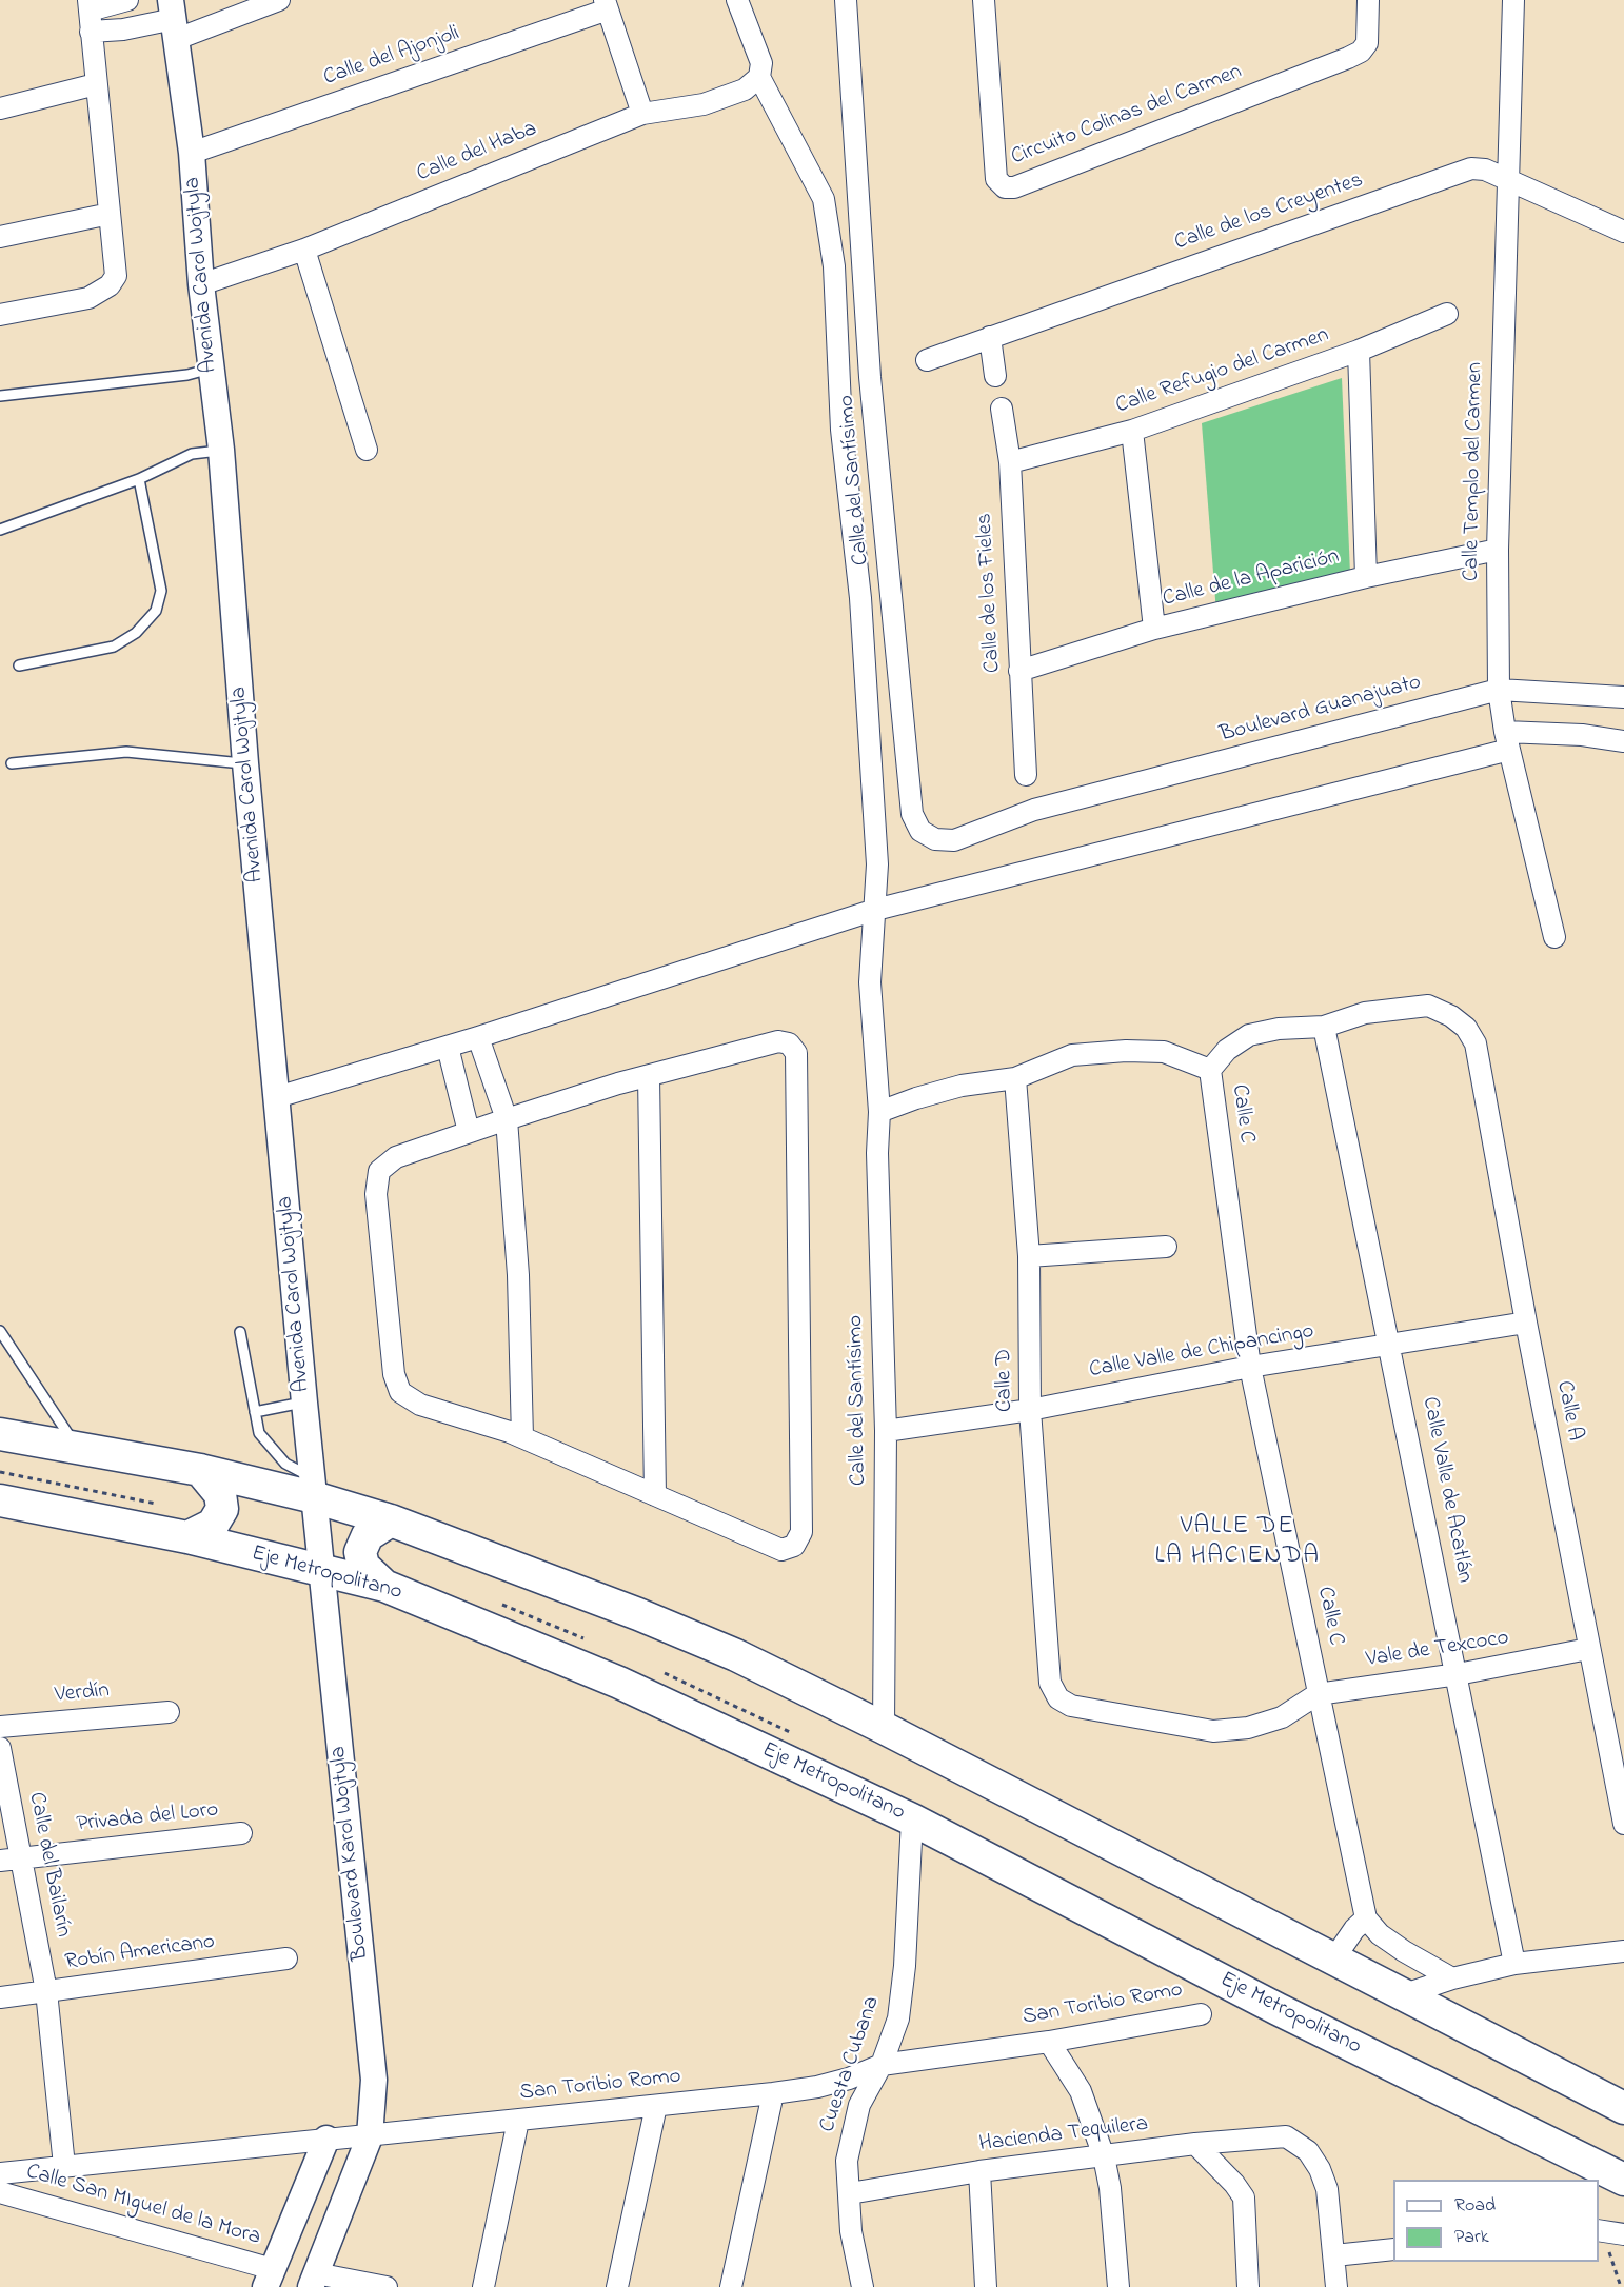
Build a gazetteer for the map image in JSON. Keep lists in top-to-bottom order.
{
  "streets": {
    "main road": ["Eje Metropolitano"],
    "street": [
      "Calle del Ajonjoli",
      "Circuito Colinas del Carmen",
      "Calle del Haba",
      "Calle de los Creyentes",
      "Avenida Carol Wojtyla",
      "Calle Refugio del Carmen",
      "Calle Templo del Carmen",
      "Calle del Santísimo",
      "Calle de la Aparición",
      "Calle de los Fieles",
      "Boulevard Guanajuato",
      "Calle C",
      "Calle Valle de Chipancingo",
      "Calle D",
      "Calle A",
      "Calle Valle de Acatlán",
      "Vale de Texcoco",
      "Verdín",
      "Privada del Loro",
      "Boulevard Karol Wojtyla",
      "Calle del Bailarín",
      "Robín Americano",
      "San Toribio Romo",
      "Cuesta Cubana",
      "Hacienda Tequilera",
      "Calle San MIguel de la Mora"
    ]
  },
  "crossings": [
    ["Calle del Ajonjoli", "Avenida Carol Wojtyla"],
    ["Calle del Haba", "Avenida Carol Wojtyla"],
    ["Calle del Haba", "Calle del Santísimo"],
    ["Calle de los Creyentes", "Calle Templo del Carmen"],
    ["Avenida Carol Wojtyla", "Eje Metropolitano"],
    ["Avenida Carol Wojtyla", "Boulevard Karol Wojtyla"],
    ["Calle Refugio del Carmen", "Calle de los Fieles"],
    ["Calle Templo del Carmen", "Calle de la Aparición"],
    ["Calle Templo del Carmen", "Boulevard Guanajuato"],
    ["Calle del Santísimo", "Boulevard Guanajuato"],
    ["Calle del Santísimo", "Calle Valle de Chipancingo"],
    ["Calle de la Aparición", "Calle de los Fieles"],
    ["Calle C", "Calle Valle de Chipancingo"],
    ["Calle C", "Vale de Texcoco"],
    ["Calle Valle de Chipancingo", "Calle D"],
    ["Calle Valle de Chipancingo", "Calle A"],
    ["Calle Valle de Chipancingo", "Calle Valle de Acatlán"],
    ["Calle D", "Vale de Texcoco"],
    ["Calle A", "Calle Valle de Acatlán"],
    ["Calle A", "Vale de Texcoco"],
    ["Calle Valle de Acatlán", "Vale de Texcoco"],
    ["Eje Metropolitano", "Boulevard Karol Wojtyla"],
    ["Eje Metropolitano", "Cuesta Cubana"],
    ["Privada del Loro", "Calle del Bailarín"],
    ["Boulevard Karol Wojtyla", "San Toribio Romo"],
    ["Calle del Bailarín", "Robín Americano"],
    ["Calle del Bailarín", "San Toribio Romo"],
    ["San Toribio Romo", "Cuesta Cubana"],
    ["Cuesta Cubana", "Hacienda Tequilera"]
  ],
  "districts": ["VALLE DE LA HACIENDA"],
  "legend": ["Road", "Park"]
}
